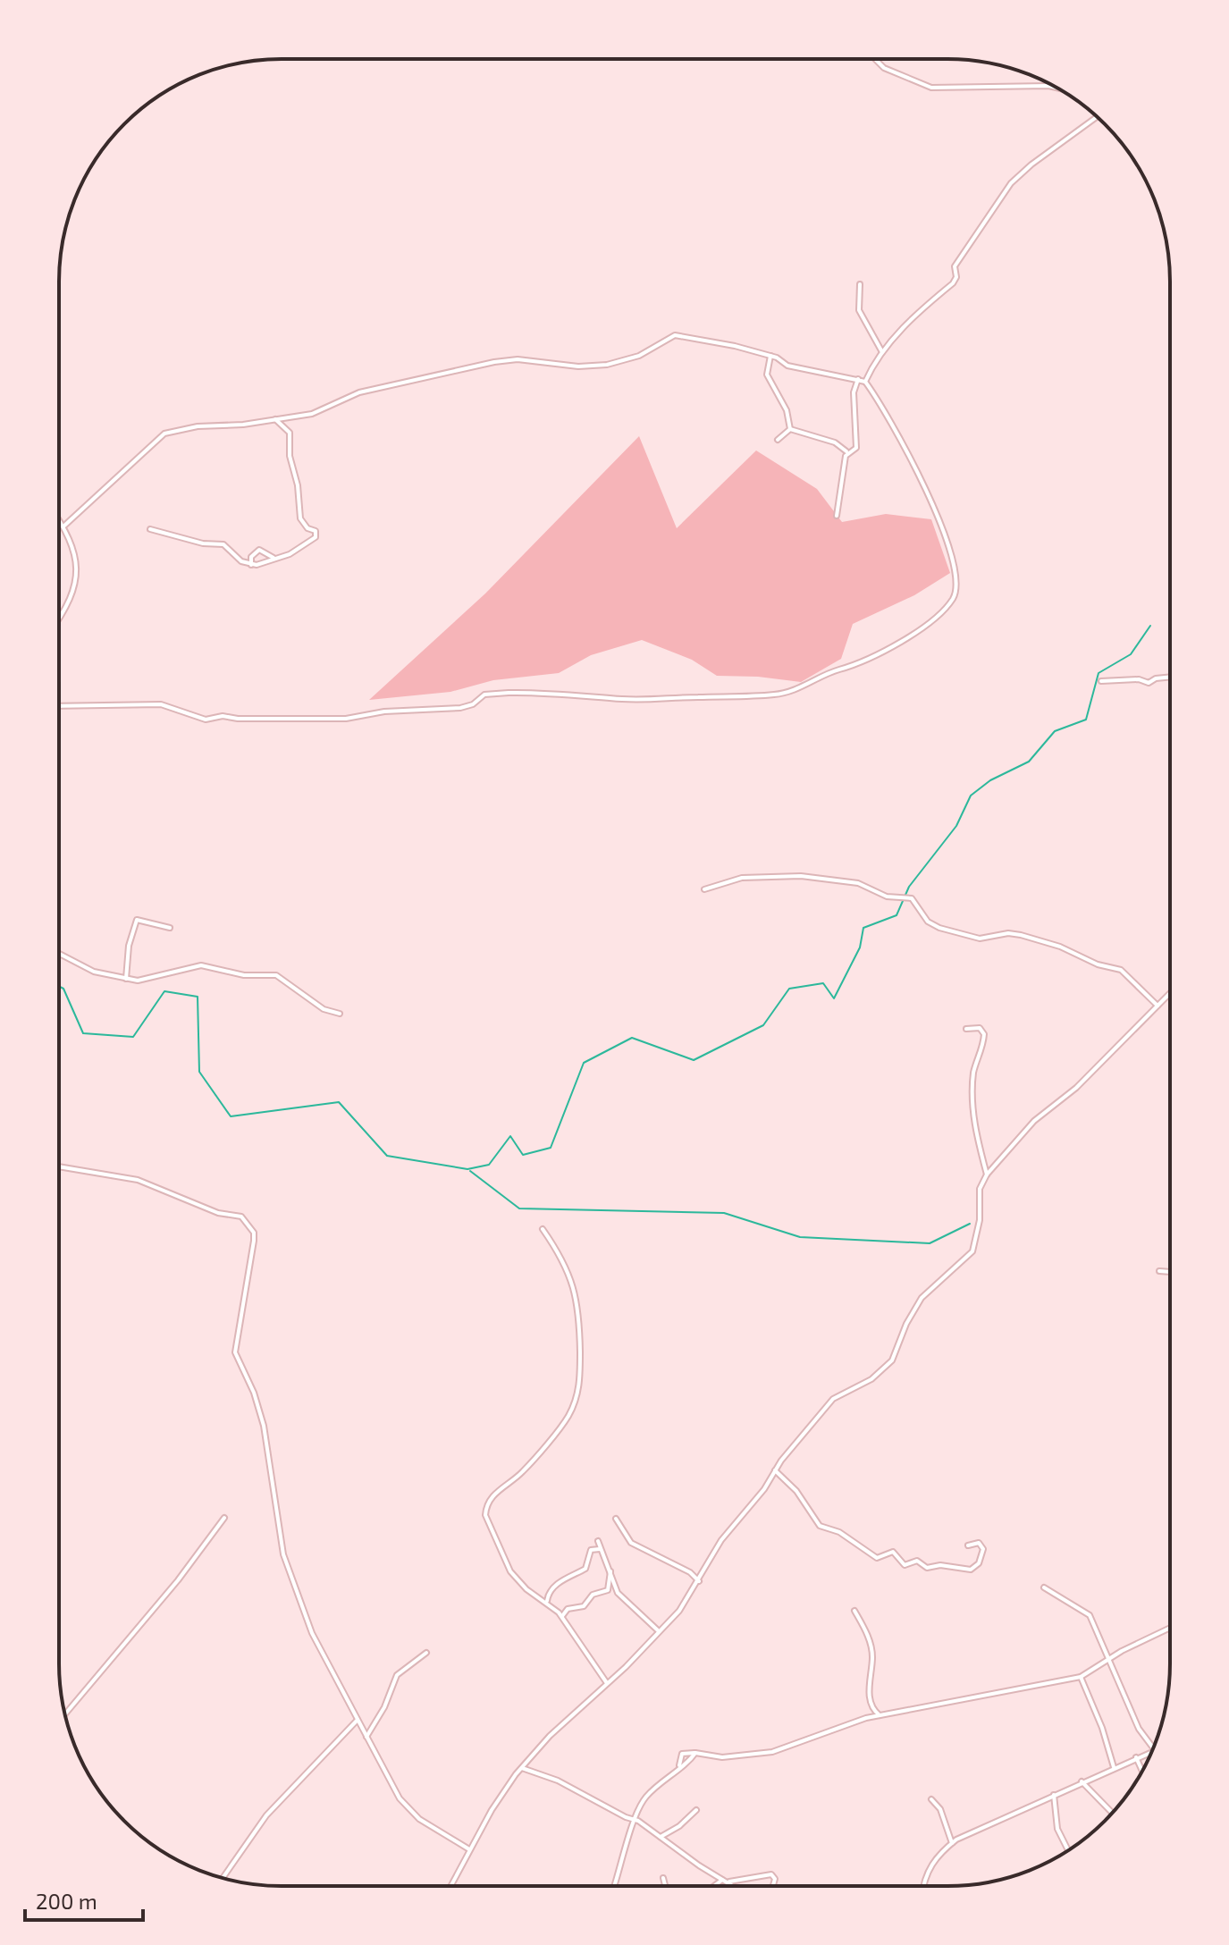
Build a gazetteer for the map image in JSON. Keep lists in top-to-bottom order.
{
  "scale_bar": "200 m"
}
